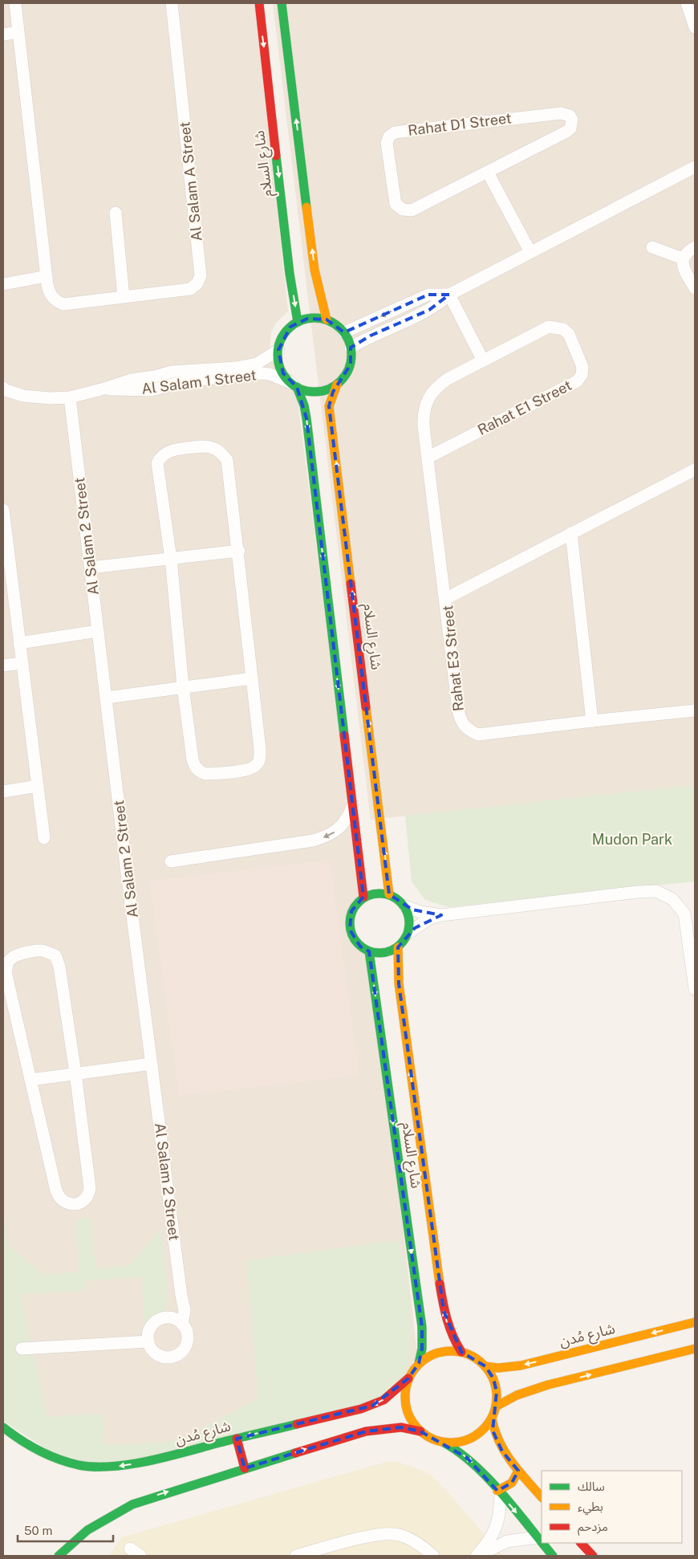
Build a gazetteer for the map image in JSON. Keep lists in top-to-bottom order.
{
  "streets": {
    "street": [
      "Rahat D1 Street",
      "شارع السلام",
      "Al Salam A Street",
      "Al Salam 1 Street",
      "Rahat E1 Street",
      "Al Salam 2 Street",
      "Rahat E3 Street",
      "شارع مُدن"
    ]
  },
  "crossings": [
    ["شارع السلام", "Al Salam 1 Street"],
    ["شارع السلام", "شارع مُدن"],
    ["Al Salam 1 Street", "Al Salam 2 Street"],
    ["Rahat E1 Street", "Rahat E3 Street"]
  ],
  "parks": ["Mudon Park"],
  "legend": ["سالك", "بطيء", "مزدحم"],
  "scale_bar": "50 m"
}
